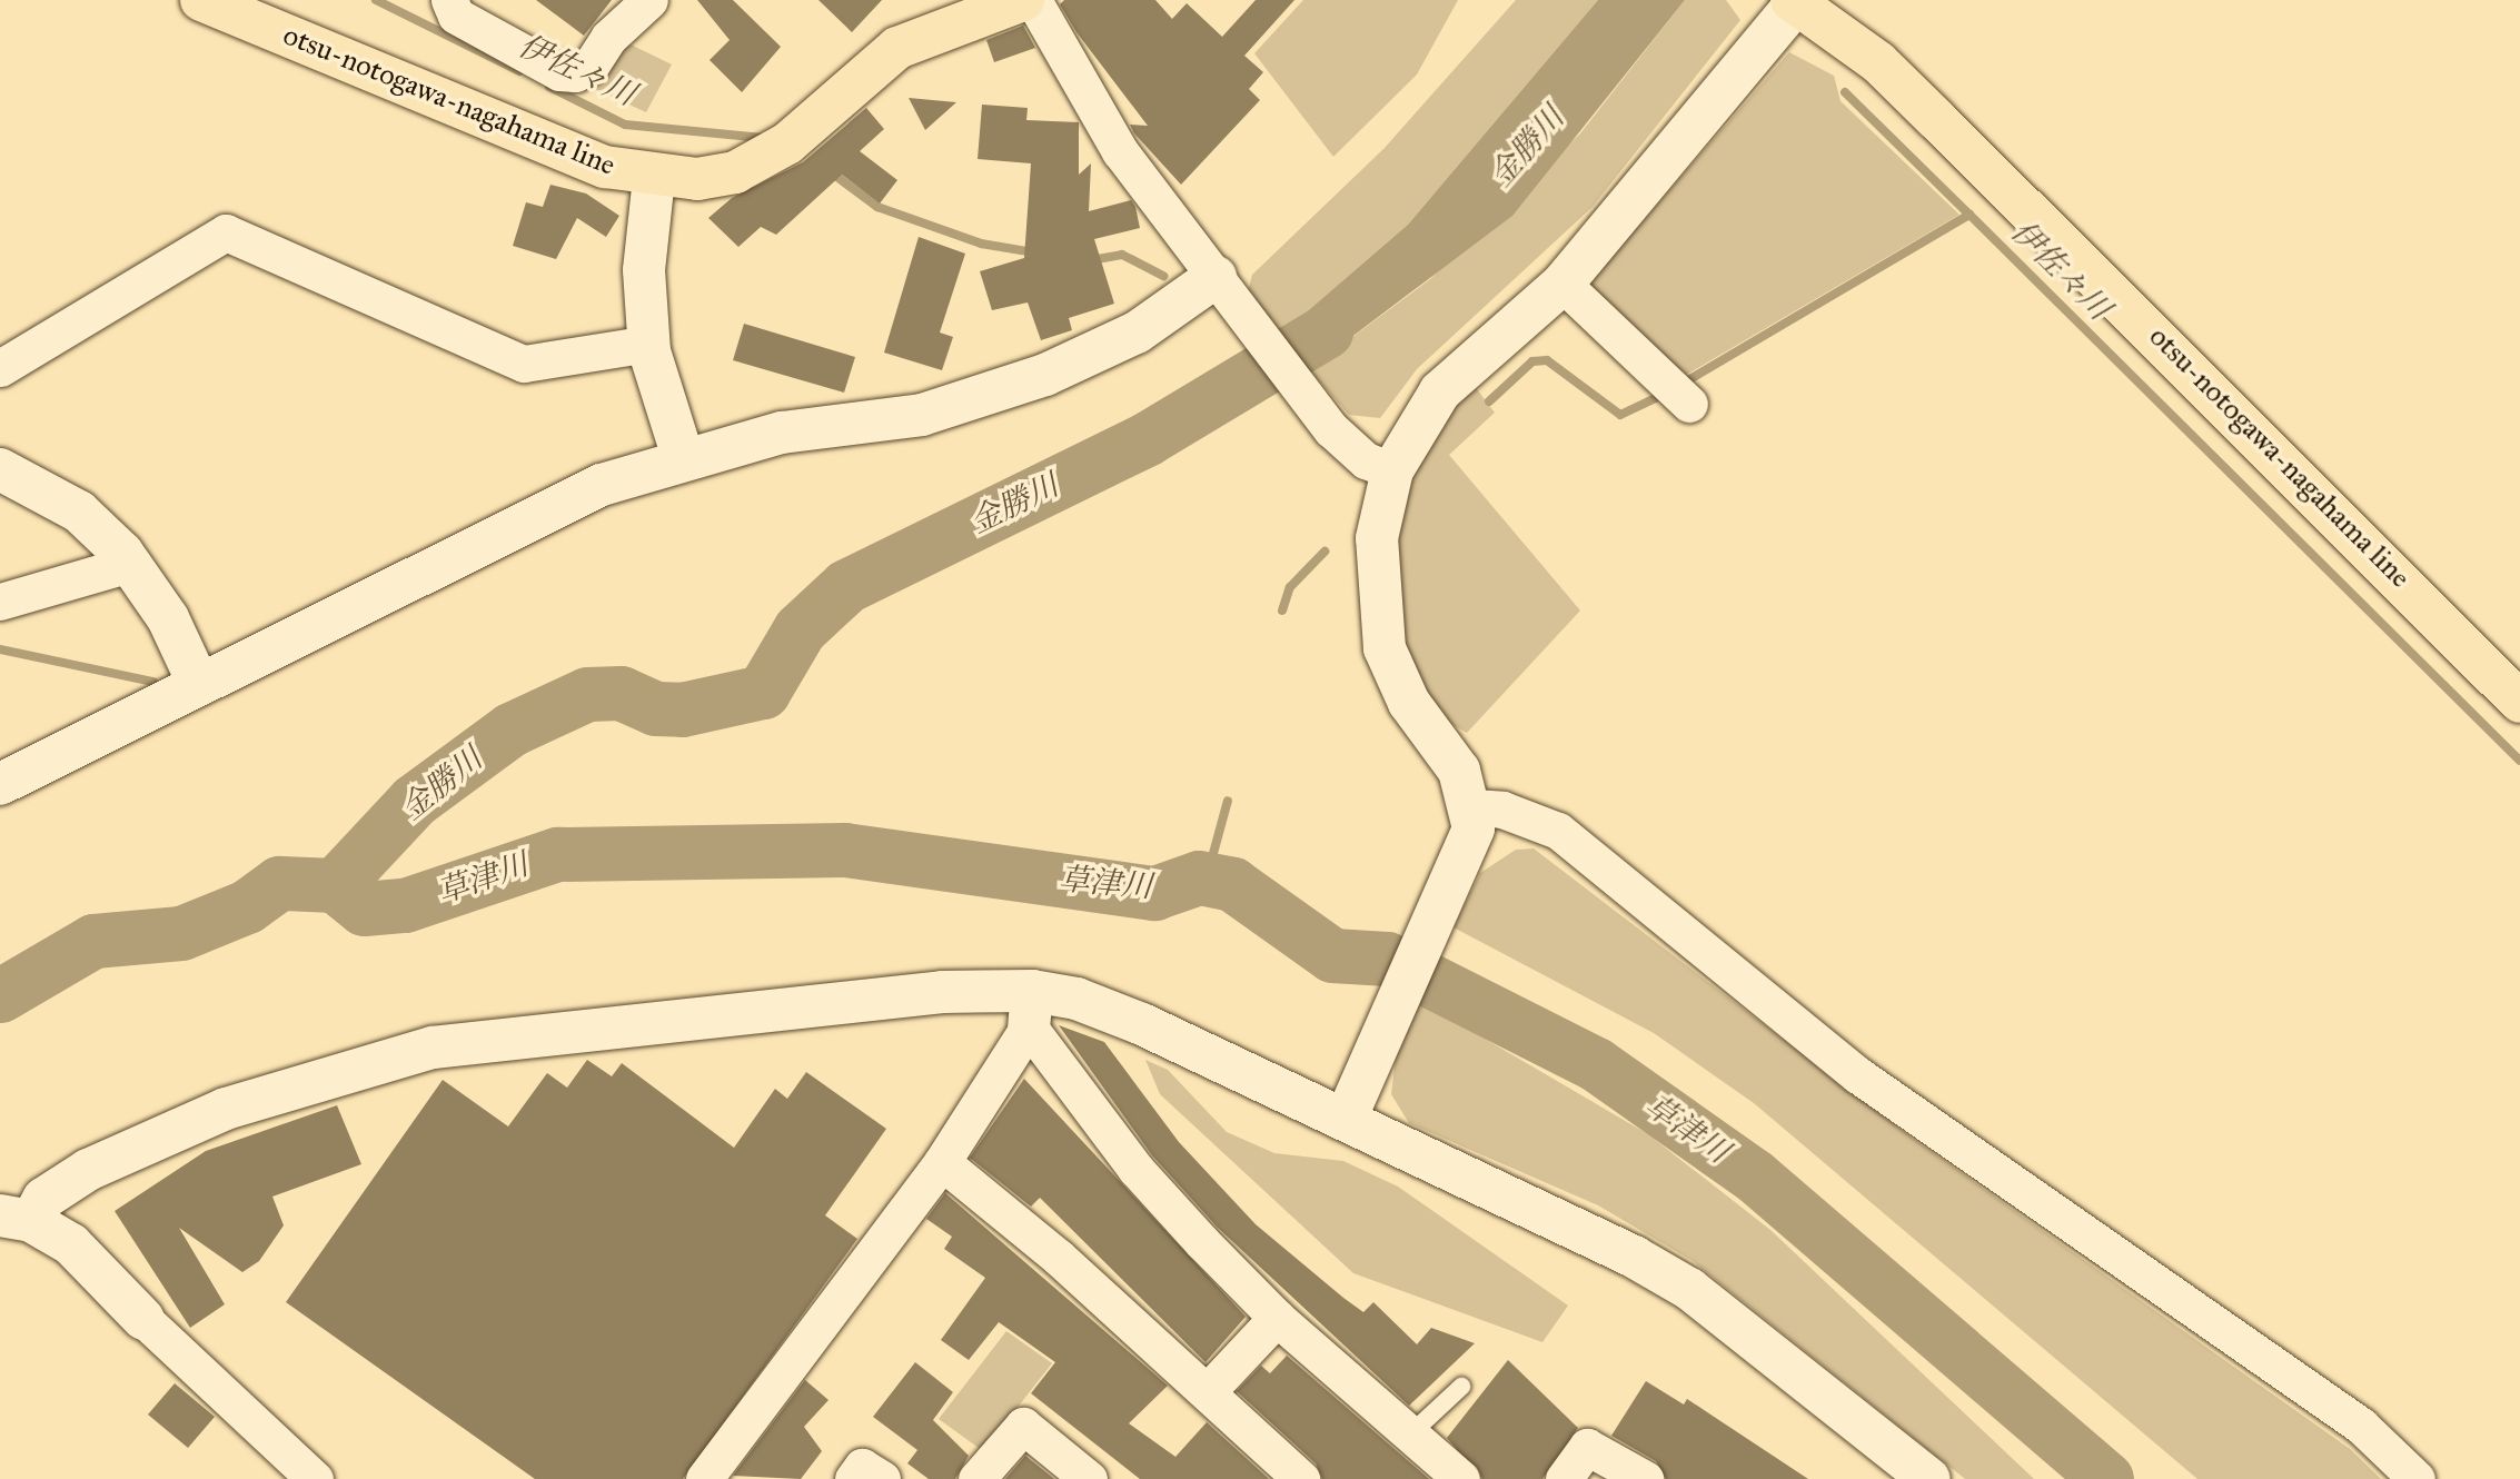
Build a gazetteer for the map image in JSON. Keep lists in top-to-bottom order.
{
  "streets": {
    "main road": ["otsu-notogawa-nagahama line"]
  },
  "water": ["伊佐々川", "金勝川", "草津川"]
}
